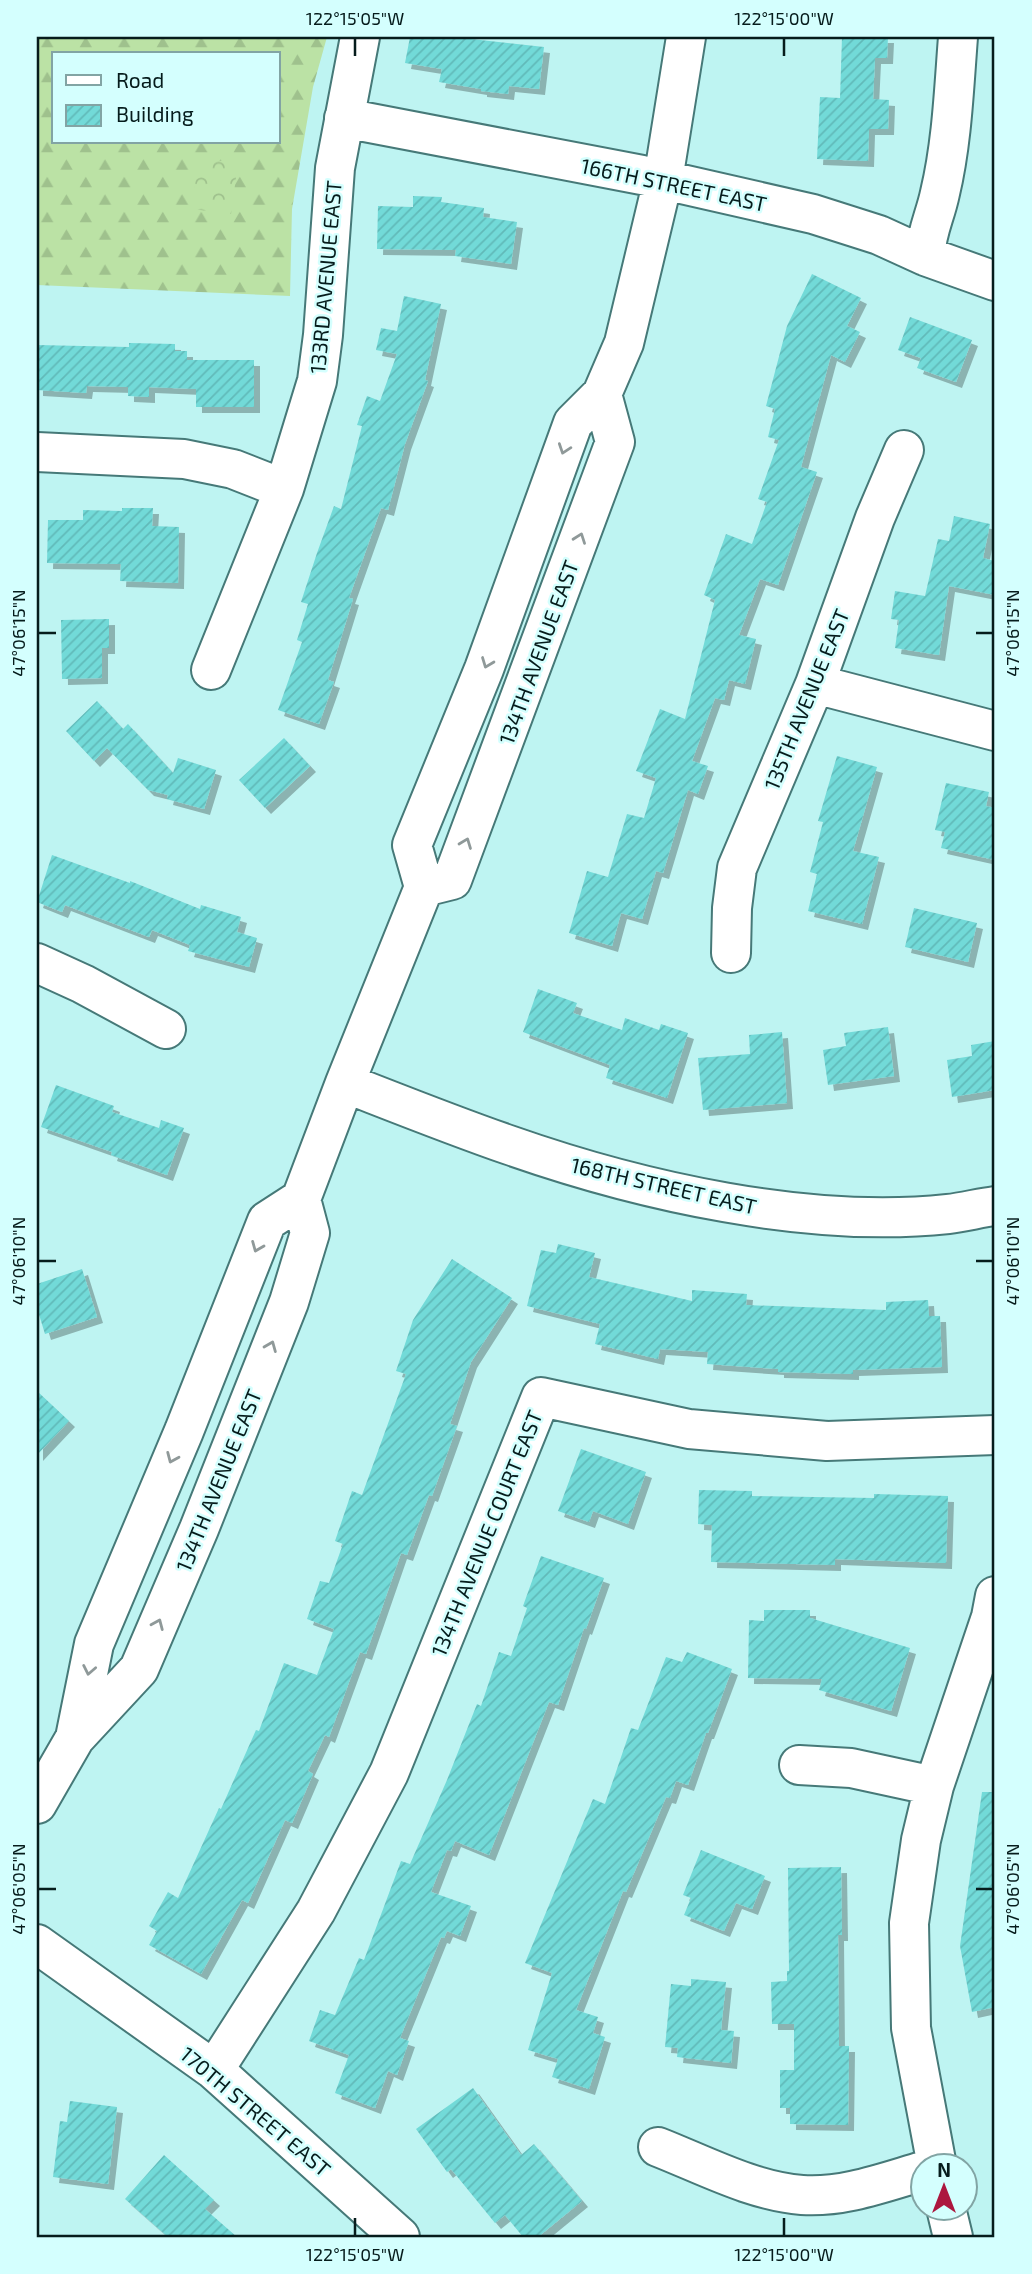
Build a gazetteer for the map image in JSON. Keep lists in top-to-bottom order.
{
  "streets": {
    "street": [
      "166TH STREET EAST",
      "133RD AVENUE EAST",
      "134TH AVENUE EAST",
      "135TH AVENUE EAST",
      "168TH STREET EAST",
      "134TH AVENUE COURT EAST",
      "170TH STREET EAST"
    ]
  },
  "crossings": [
    ["166TH STREET EAST", "133RD AVENUE EAST"],
    ["166TH STREET EAST", "134TH AVENUE EAST"],
    ["134TH AVENUE EAST", "168TH STREET EAST"],
    ["134TH AVENUE COURT EAST", "170TH STREET EAST"]
  ],
  "legend": ["Road", "Building"],
  "north": "top",
  "coordinates": [
    "122°15'05\"W",
    "122°15'00\"W",
    "47°06'15\"N",
    "47°06'10\"N",
    "47°06'05\"N"
  ]
}
